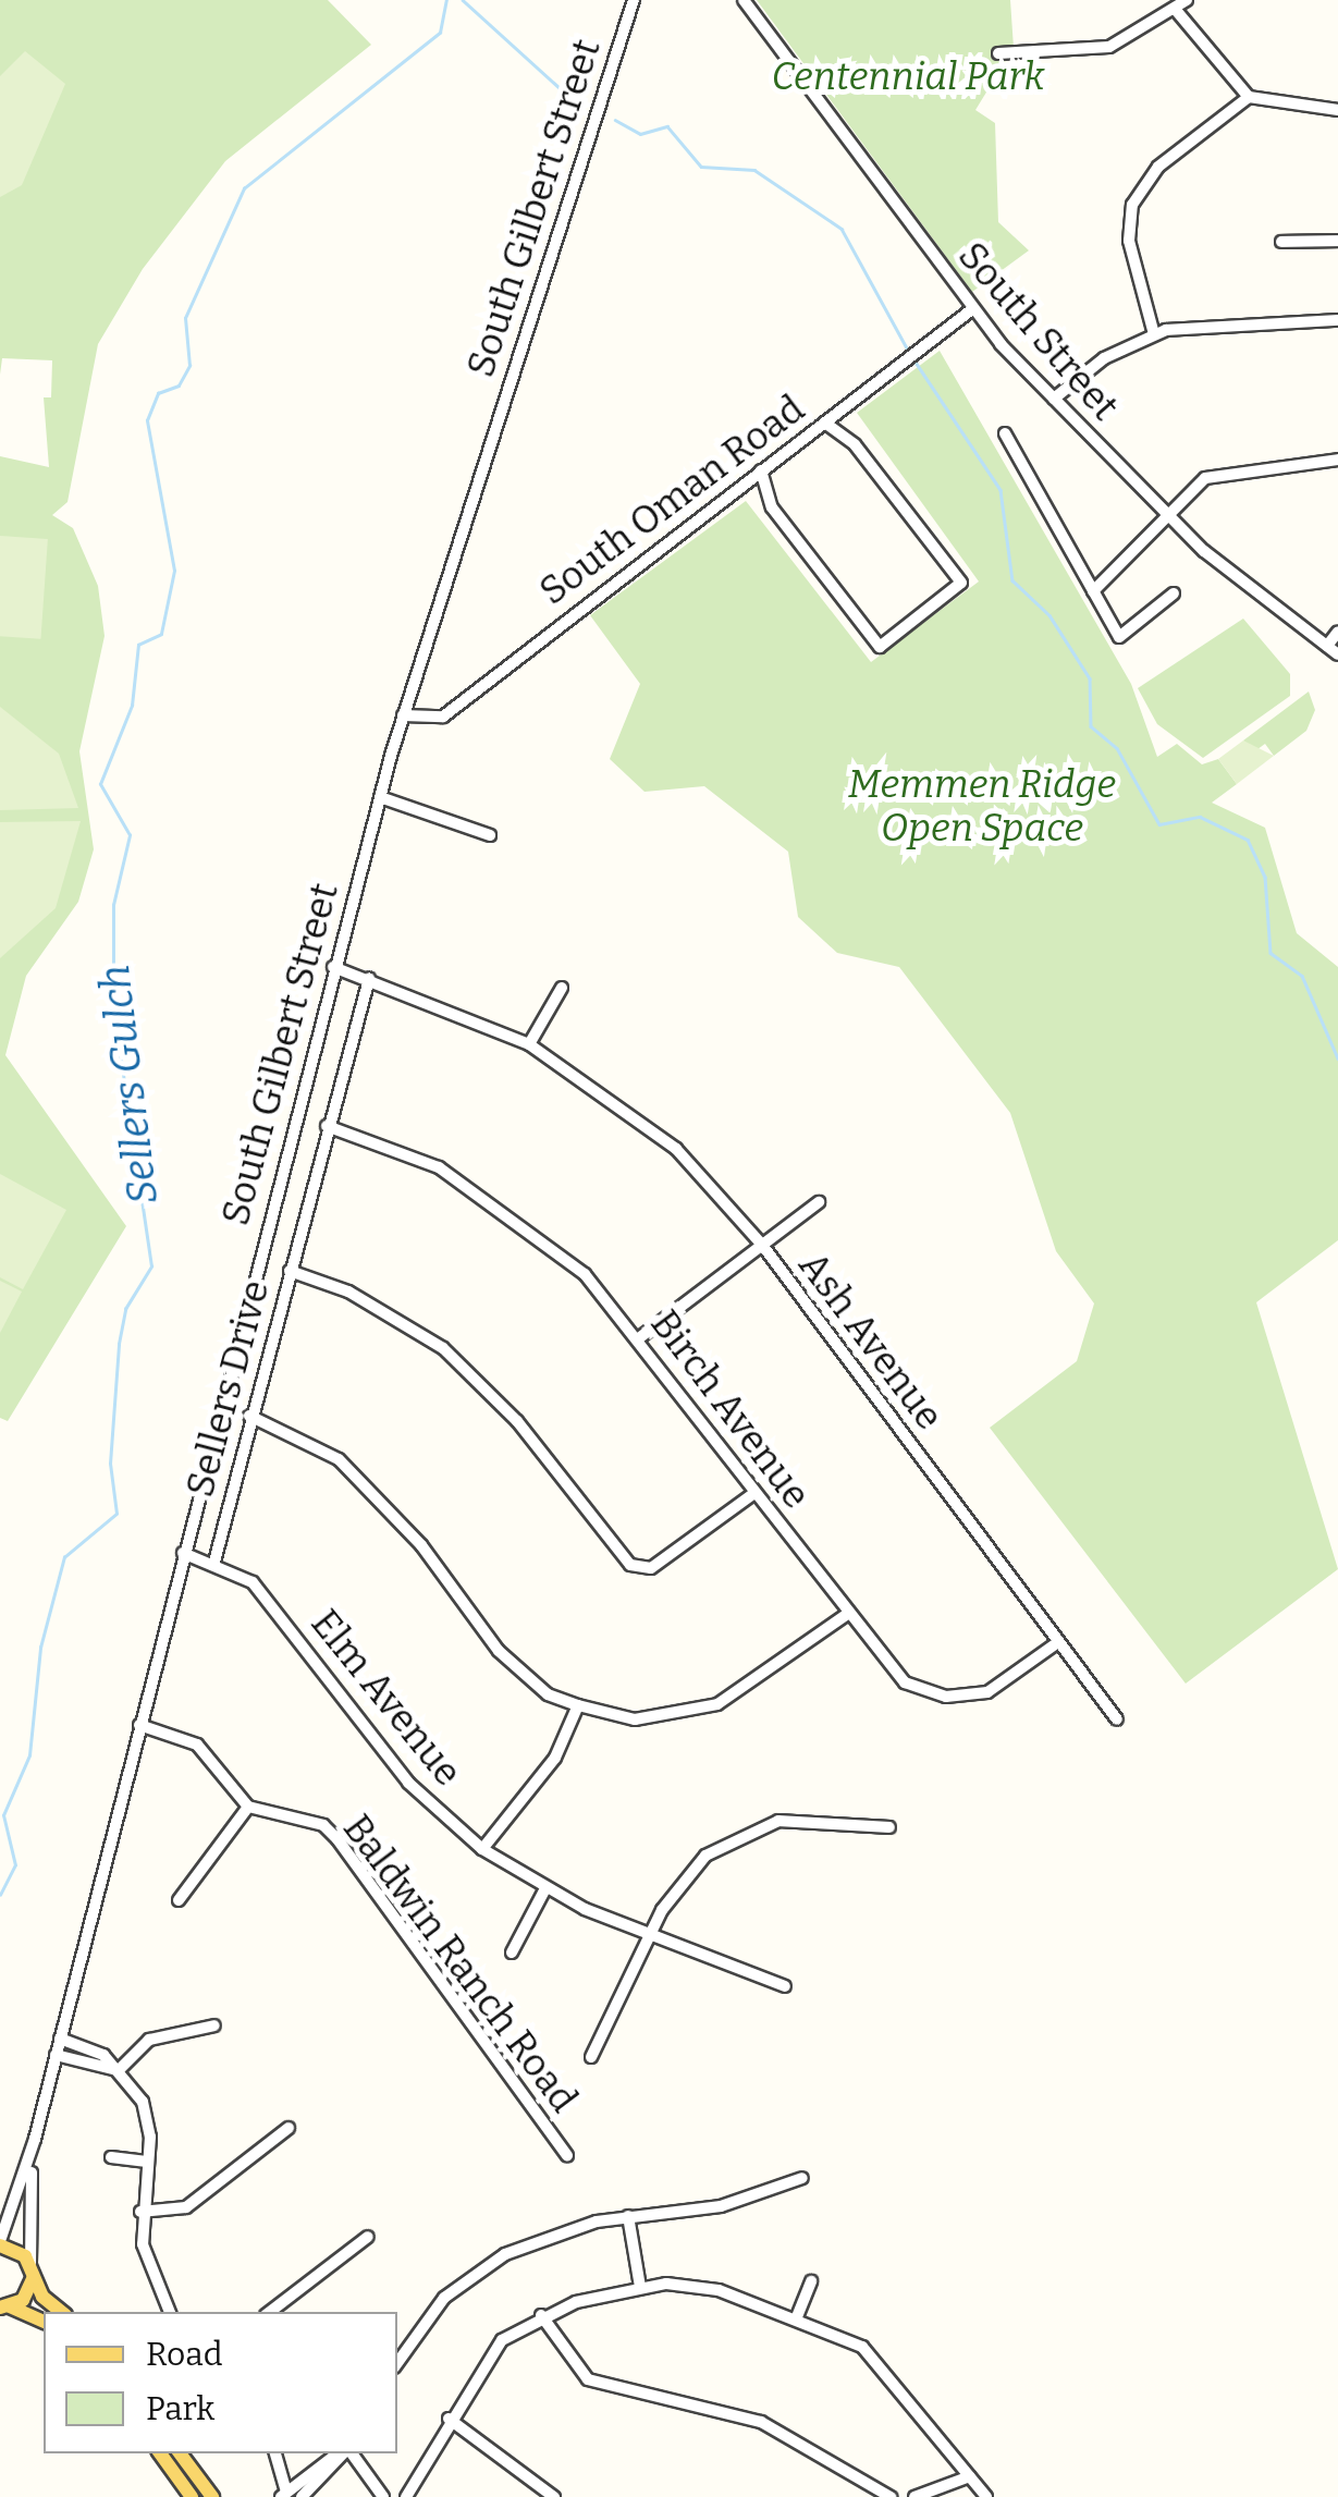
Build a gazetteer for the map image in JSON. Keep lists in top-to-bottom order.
{
  "streets": {
    "street": [
      "South Gilbert Street",
      "South Street",
      "South Oman Road",
      "Ash Avenue",
      "Sellers Drive",
      "Birch Avenue",
      "Elm Avenue",
      "Baldwin Ranch Road"
    ]
  },
  "crossings": [
    ["South Gilbert Street", "South Oman Road"],
    ["South Gilbert Street", "Ash Avenue"],
    ["South Gilbert Street", "Elm Avenue"],
    ["South Street", "South Oman Road"],
    ["Ash Avenue", "Sellers Drive"],
    ["Ash Avenue", "Birch Avenue"],
    ["Sellers Drive", "Birch Avenue"],
    ["Sellers Drive", "Elm Avenue"]
  ],
  "water": ["Sellers Gulch"],
  "parks": ["Centennial Park", "Memmen Ridge Open Space"],
  "legend": ["Road", "Park"]
}
